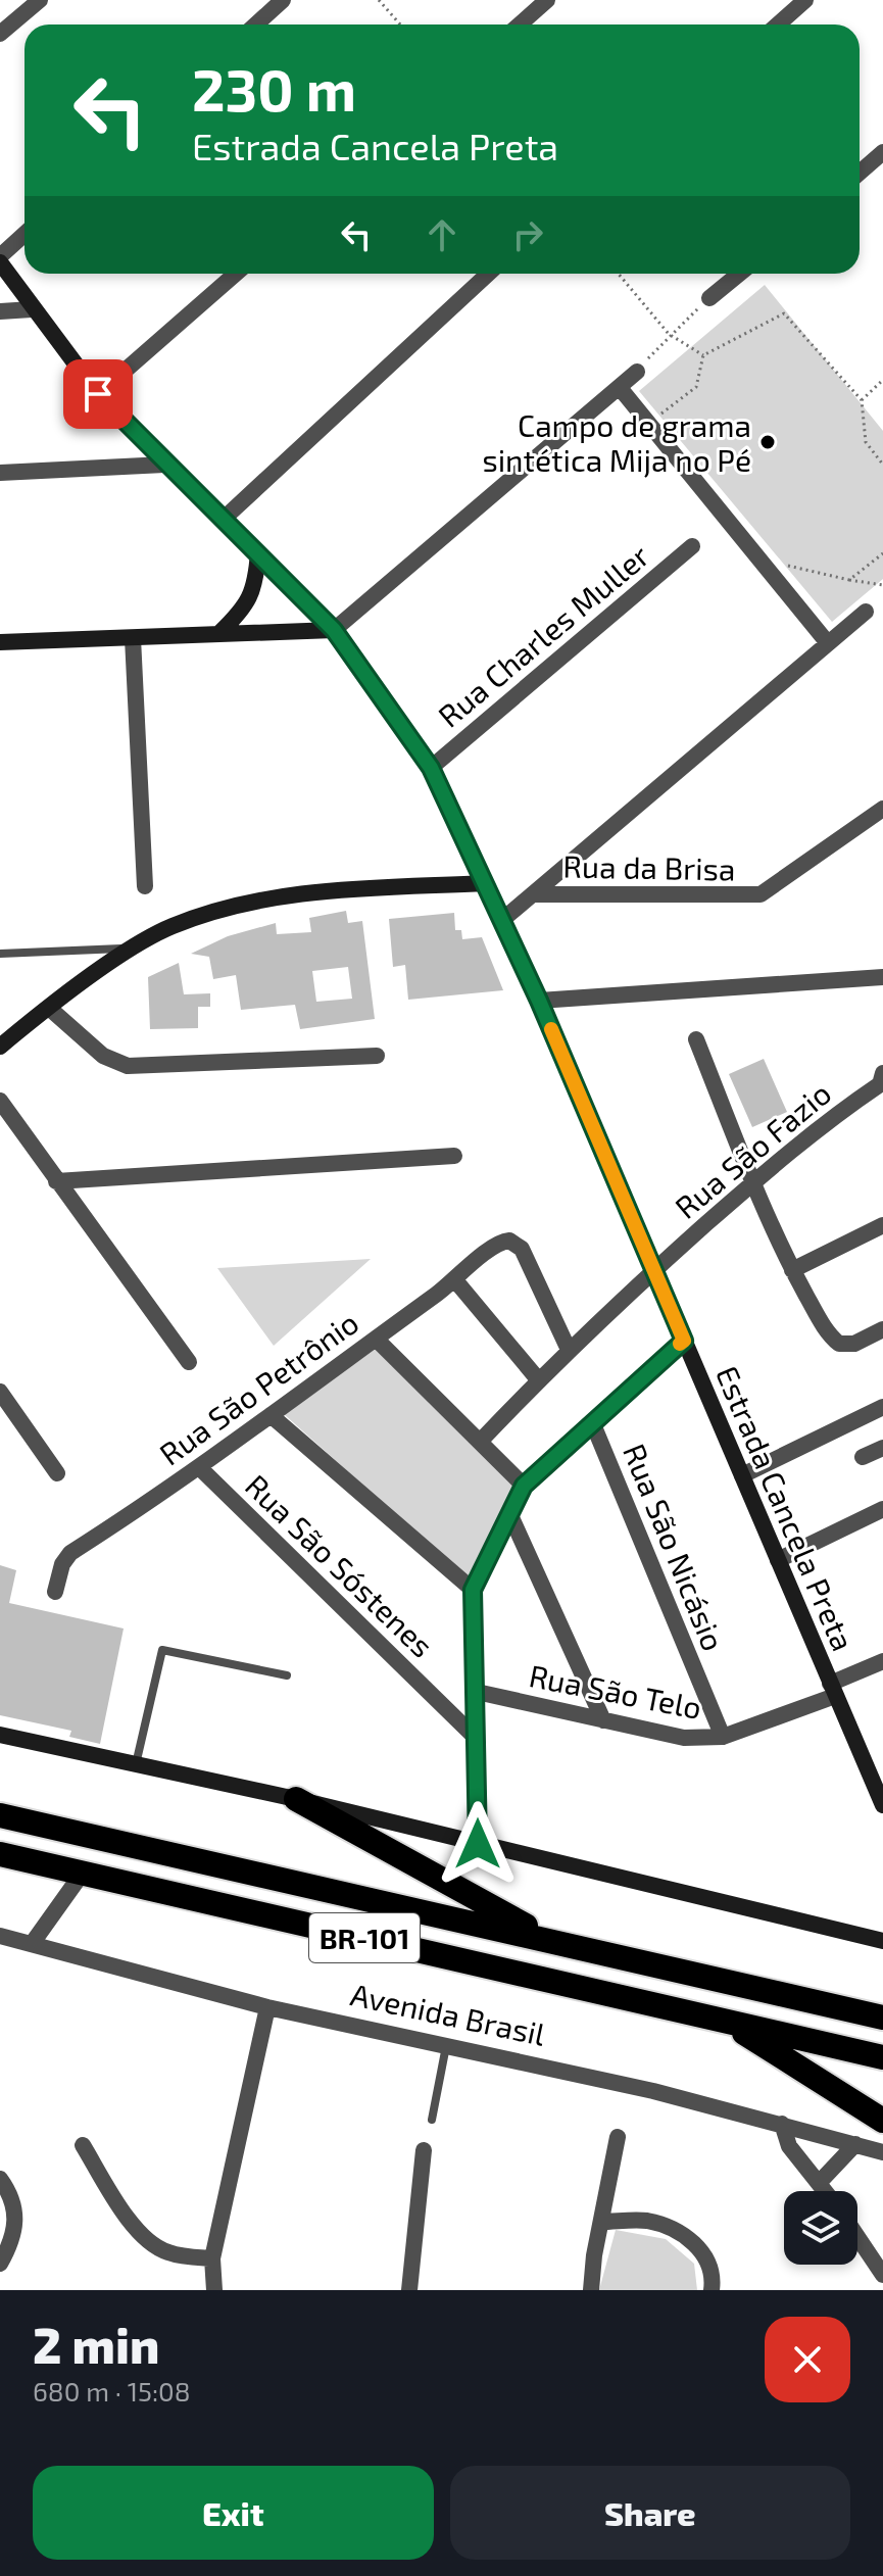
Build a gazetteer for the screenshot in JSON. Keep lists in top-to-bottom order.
{
  "streets": {
    "highway": ["BR-101", "Avenida Brasil"],
    "street": [
      "Rua Charles Muller",
      "Rua da Brisa",
      "Rua São Fazio",
      "Rua São Petrônio",
      "Estrada Cancela Preta",
      "Rua São Nicásio",
      "Rua São Sóstenes",
      "Rua São Telo"
    ]
  },
  "crossings": [
    ["Rua Charles Muller", "Estrada Cancela Preta"],
    ["Rua São Fazio", "Rua São Petrônio"],
    ["Rua São Fazio", "Estrada Cancela Preta"],
    ["Rua São Petrônio", "Rua São Sóstenes"],
    ["Estrada Cancela Preta", "Rua São Telo"],
    ["Rua São Nicásio", "Rua São Telo"]
  ],
  "places": ["Campo de grama sintética Mija no Pé"],
  "page": {
    "turn": ["230 m", "Estrada Cancela Preta"],
    "heading": ["2 min", "680 m · 15:08"],
    "buttons": ["Exit", "Share"]
  }
}
